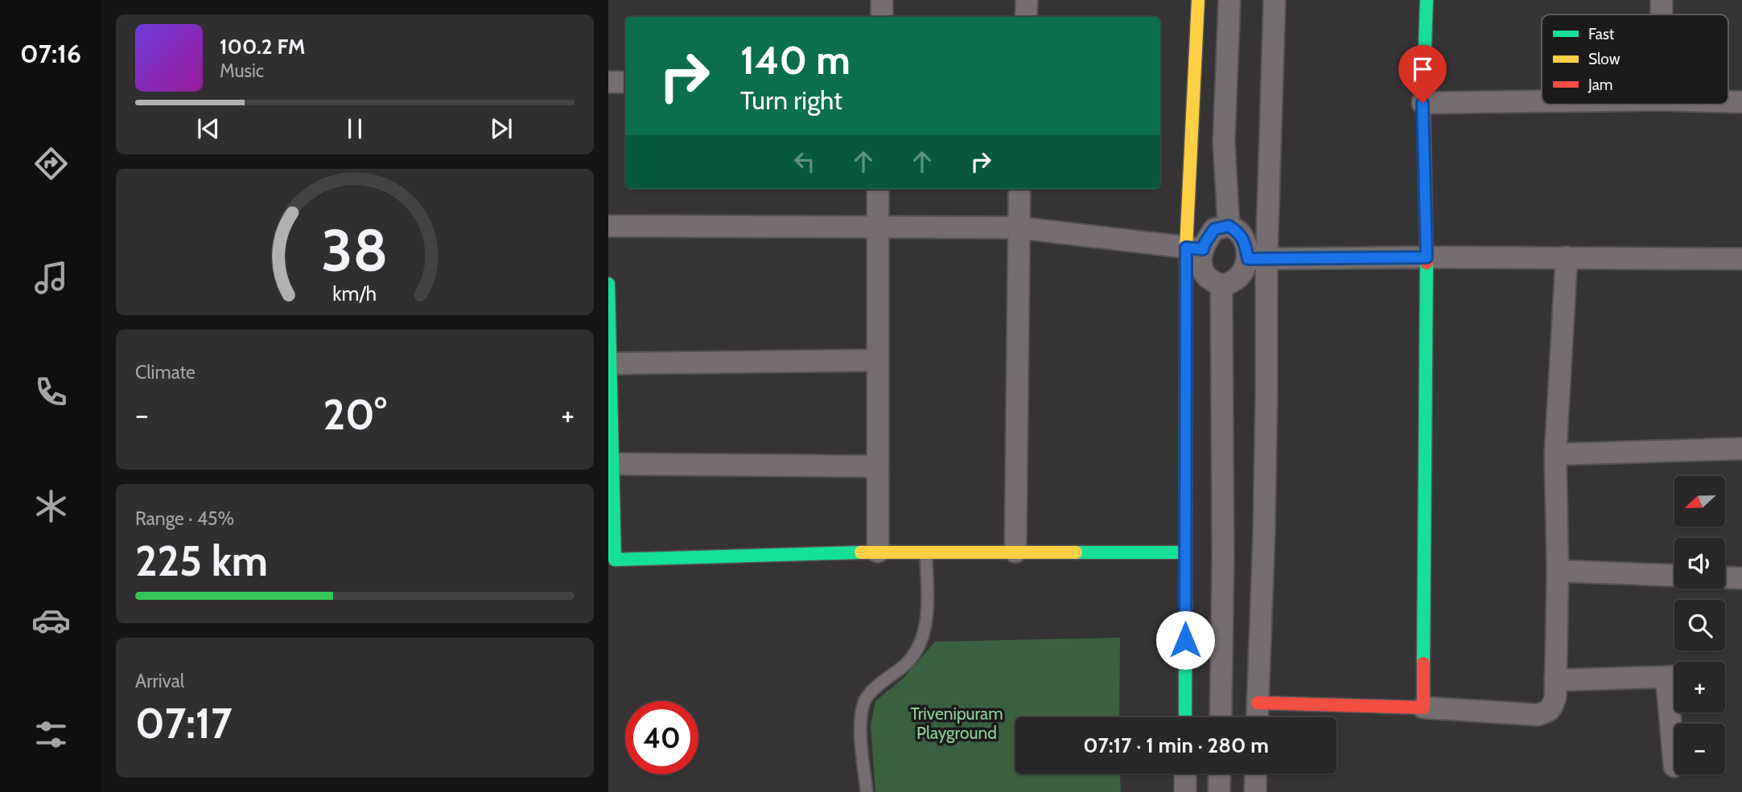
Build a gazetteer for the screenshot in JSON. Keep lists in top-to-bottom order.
{
  "parks": ["Trivenipuram Playground"],
  "legend": ["Fast", "Slow", "Jam"],
  "north": "left",
  "page": {
    "tabs": "07:16",
    "turn": ["140 m", "Turn right"],
    "song": ["100.2 FM", "Music"],
    "tile": [
      "Climate",
      ["Range · 45%", "225 km"],
      ["Arrival", "07:17"]
    ],
    "heat": ["−", "20°", "+"],
    "map_buttons": ["+", "−"],
    "limit": "40",
    "trip": "07:17 · 1 min · 280 m",
    "gauge": ["38", "km/h"]
  }
}
